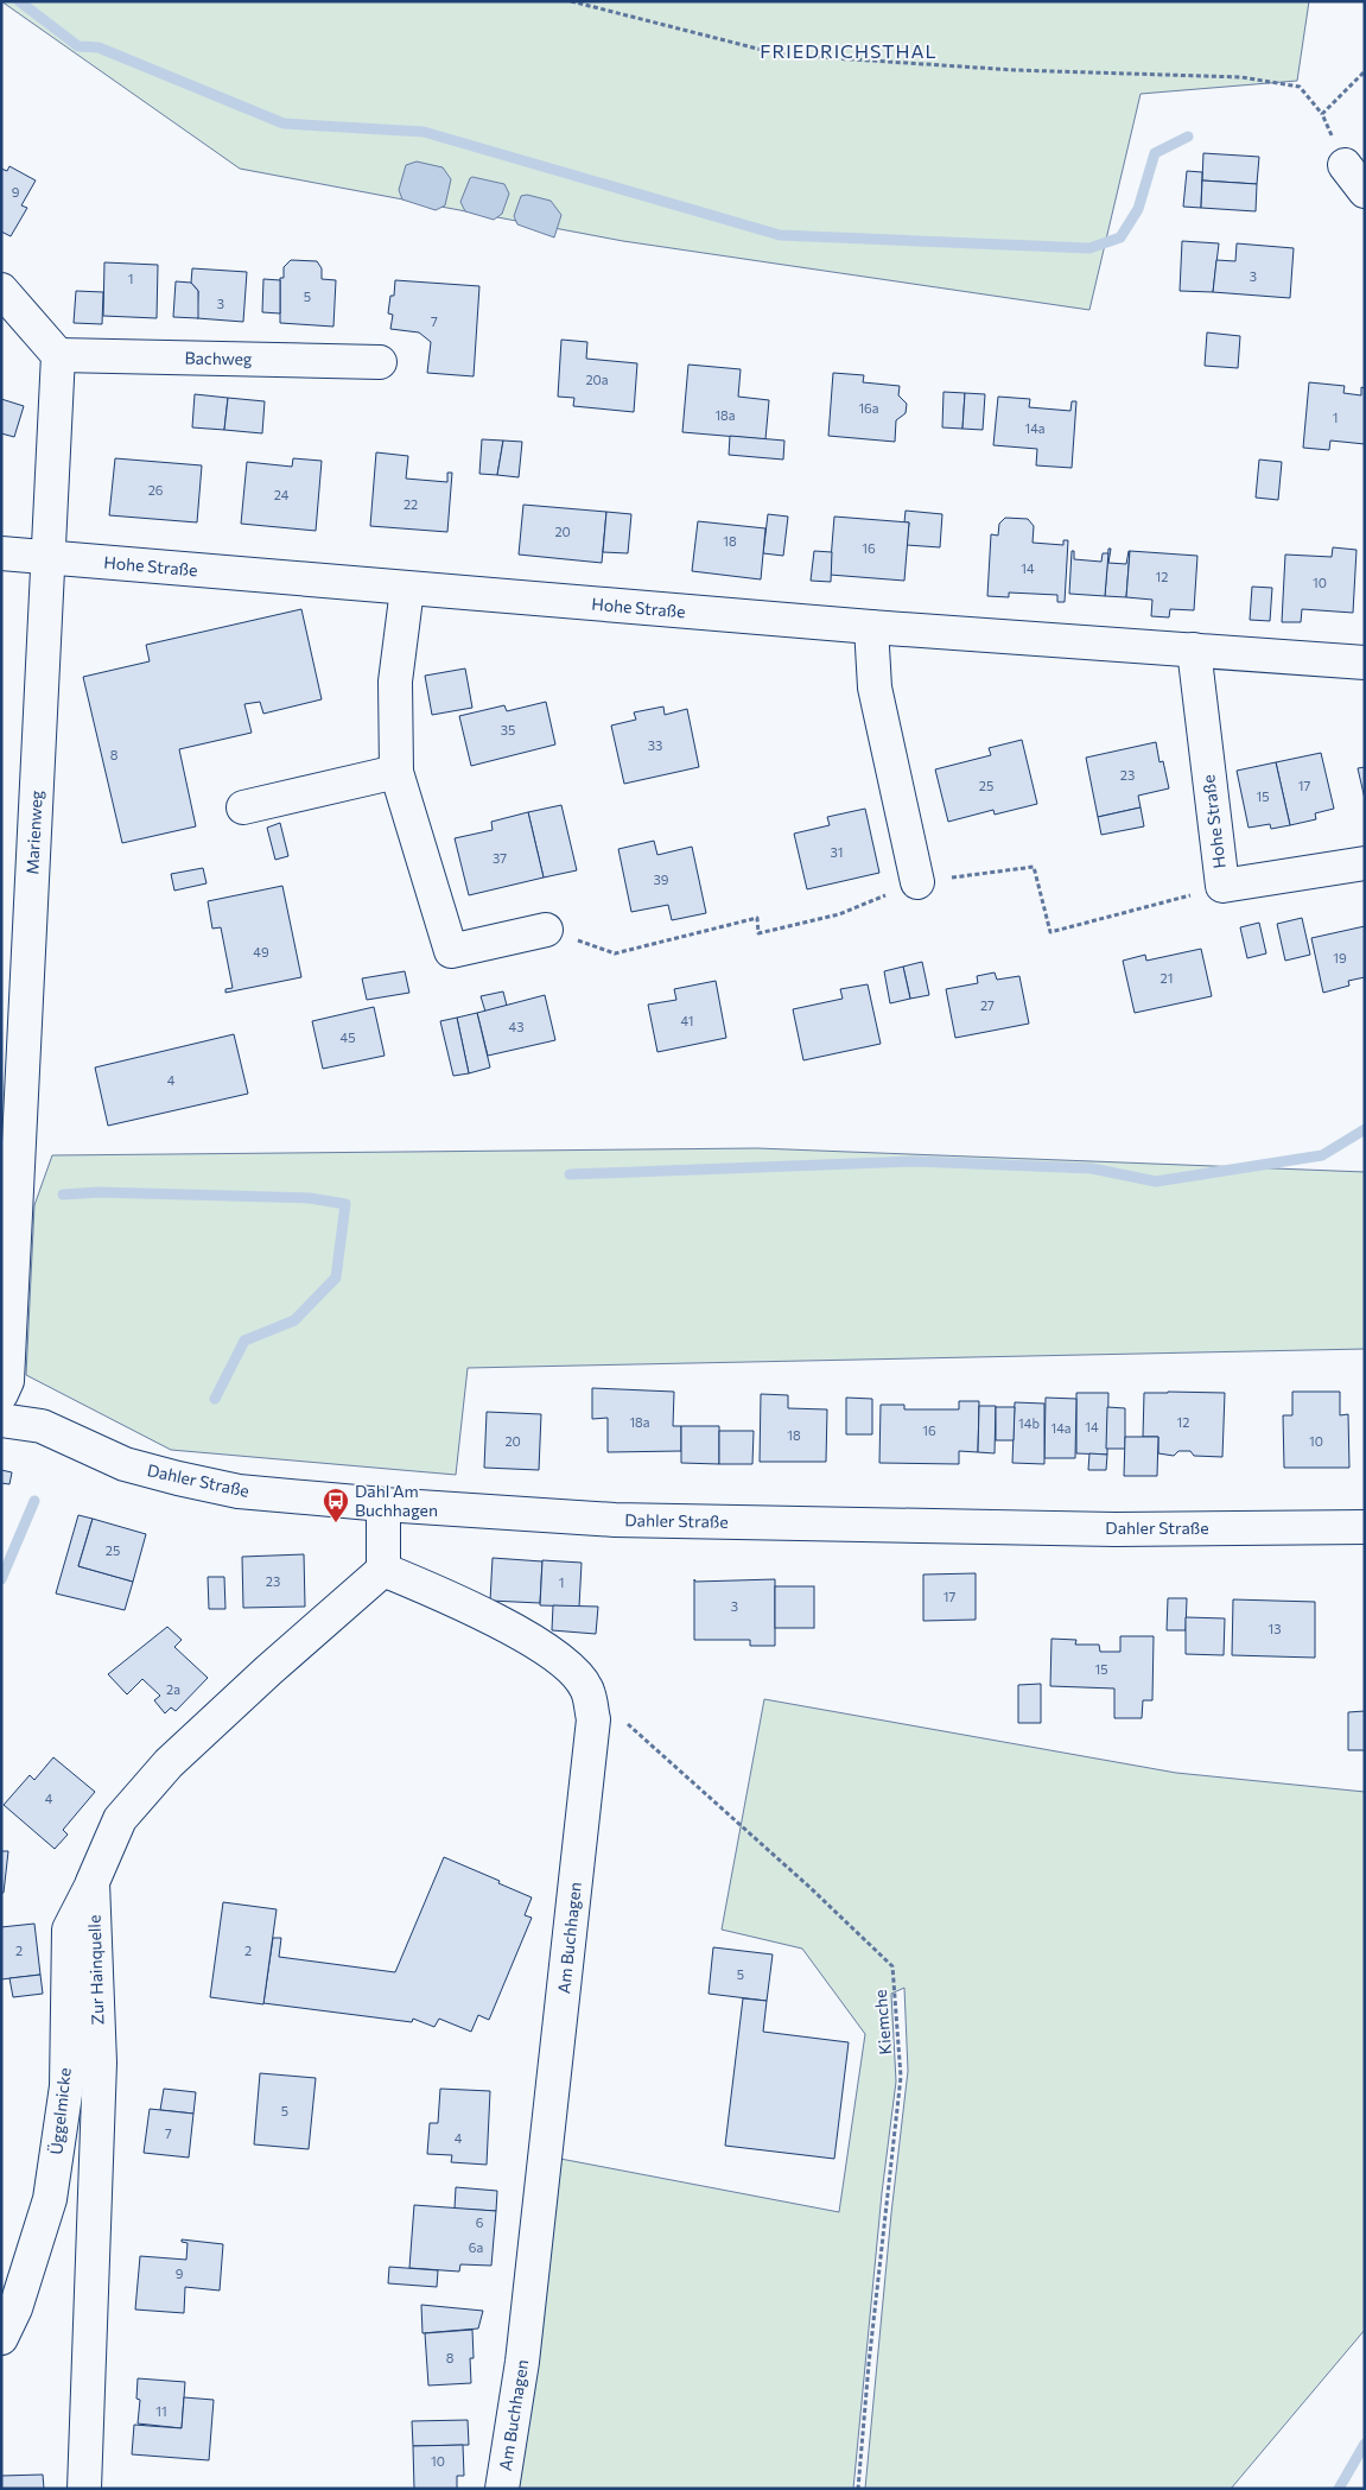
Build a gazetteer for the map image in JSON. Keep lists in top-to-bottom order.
{
  "streets": {
    "street": [
      "Bachweg",
      "Hohe Straße",
      "Marienweg",
      "Dahler Straße",
      "Am Buchhagen",
      "Zur Hainquelle",
      "Üggelmicke"
    ],
    "path": ["Kiemche"]
  },
  "crossings": [
    ["Bachweg", "Marienweg"],
    ["Hohe Straße", "Marienweg"],
    ["Am Buchhagen", "Zur Hainquelle"],
    ["Am Buchhagen", "Kiemche"],
    ["Zur Hainquelle", "Üggelmicke"]
  ],
  "districts": ["FRIEDRICHSTHAL"],
  "places": {
    "bus stop": ["Dahl Am Buchhagen"]
  },
  "house_numbers": [
    "9",
    "3",
    "1",
    "5",
    "3",
    "7",
    "20a",
    "16a",
    "18a",
    "1",
    "14a",
    "26",
    "24",
    "22",
    "20",
    "18",
    "16",
    "14",
    "12",
    "10",
    "35",
    "33",
    "8",
    "23",
    "25",
    "17",
    "15",
    "31",
    "37",
    "39",
    "49",
    "19",
    "21",
    "27",
    "41",
    "43",
    "45",
    "4",
    "18a",
    "12",
    "14b",
    "14",
    "14a",
    "16",
    "18",
    "20",
    "10",
    "25",
    "23",
    "1",
    "17",
    "3",
    "13",
    "15",
    "2a",
    "4",
    "2",
    "2",
    "5",
    "5",
    "7",
    "4",
    "6",
    "6a",
    "9",
    "8",
    "11",
    "10"
  ]
}
